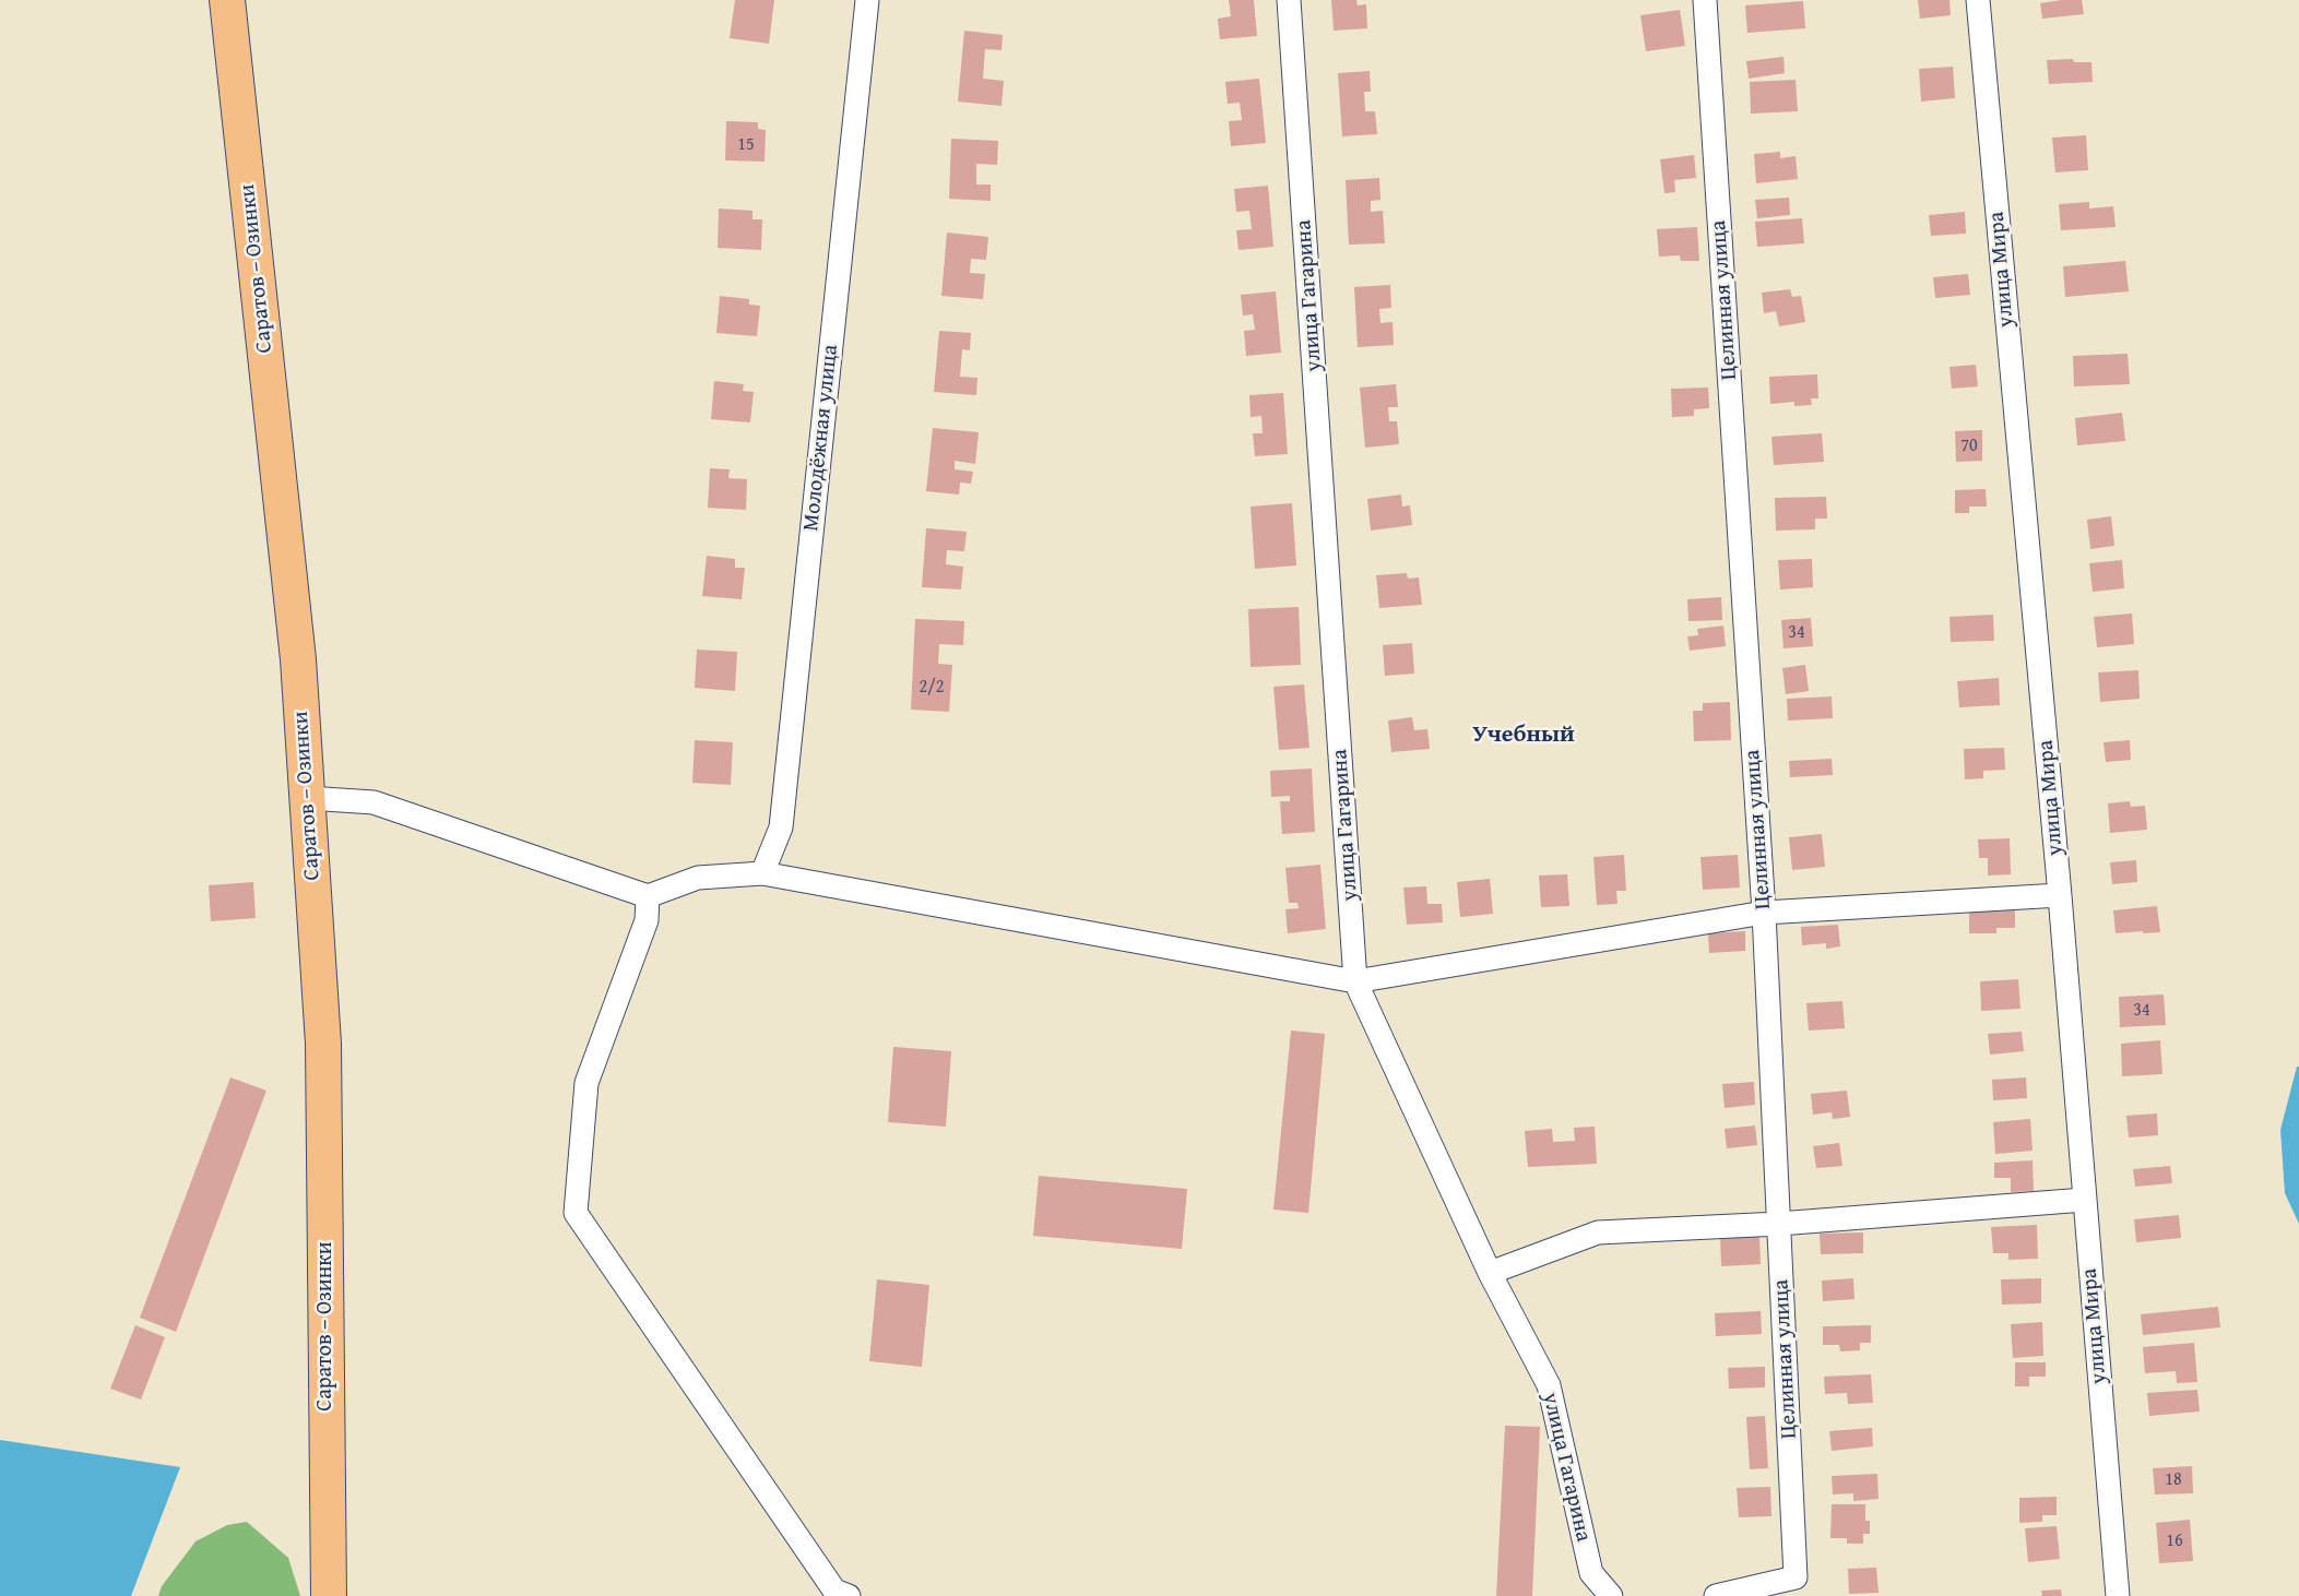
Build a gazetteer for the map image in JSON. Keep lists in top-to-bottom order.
{
  "streets": {
    "highway": ["Саратов – Озинки"],
    "street": [
      "улица Мира",
      "улица Гагарина",
      "Целинная улица",
      "Молодёжная улица"
    ]
  },
  "districts": ["Учебный"],
  "house_numbers": [
    "15",
    "70",
    "34",
    "2/2",
    "34",
    "18",
    "16"
  ]
}
